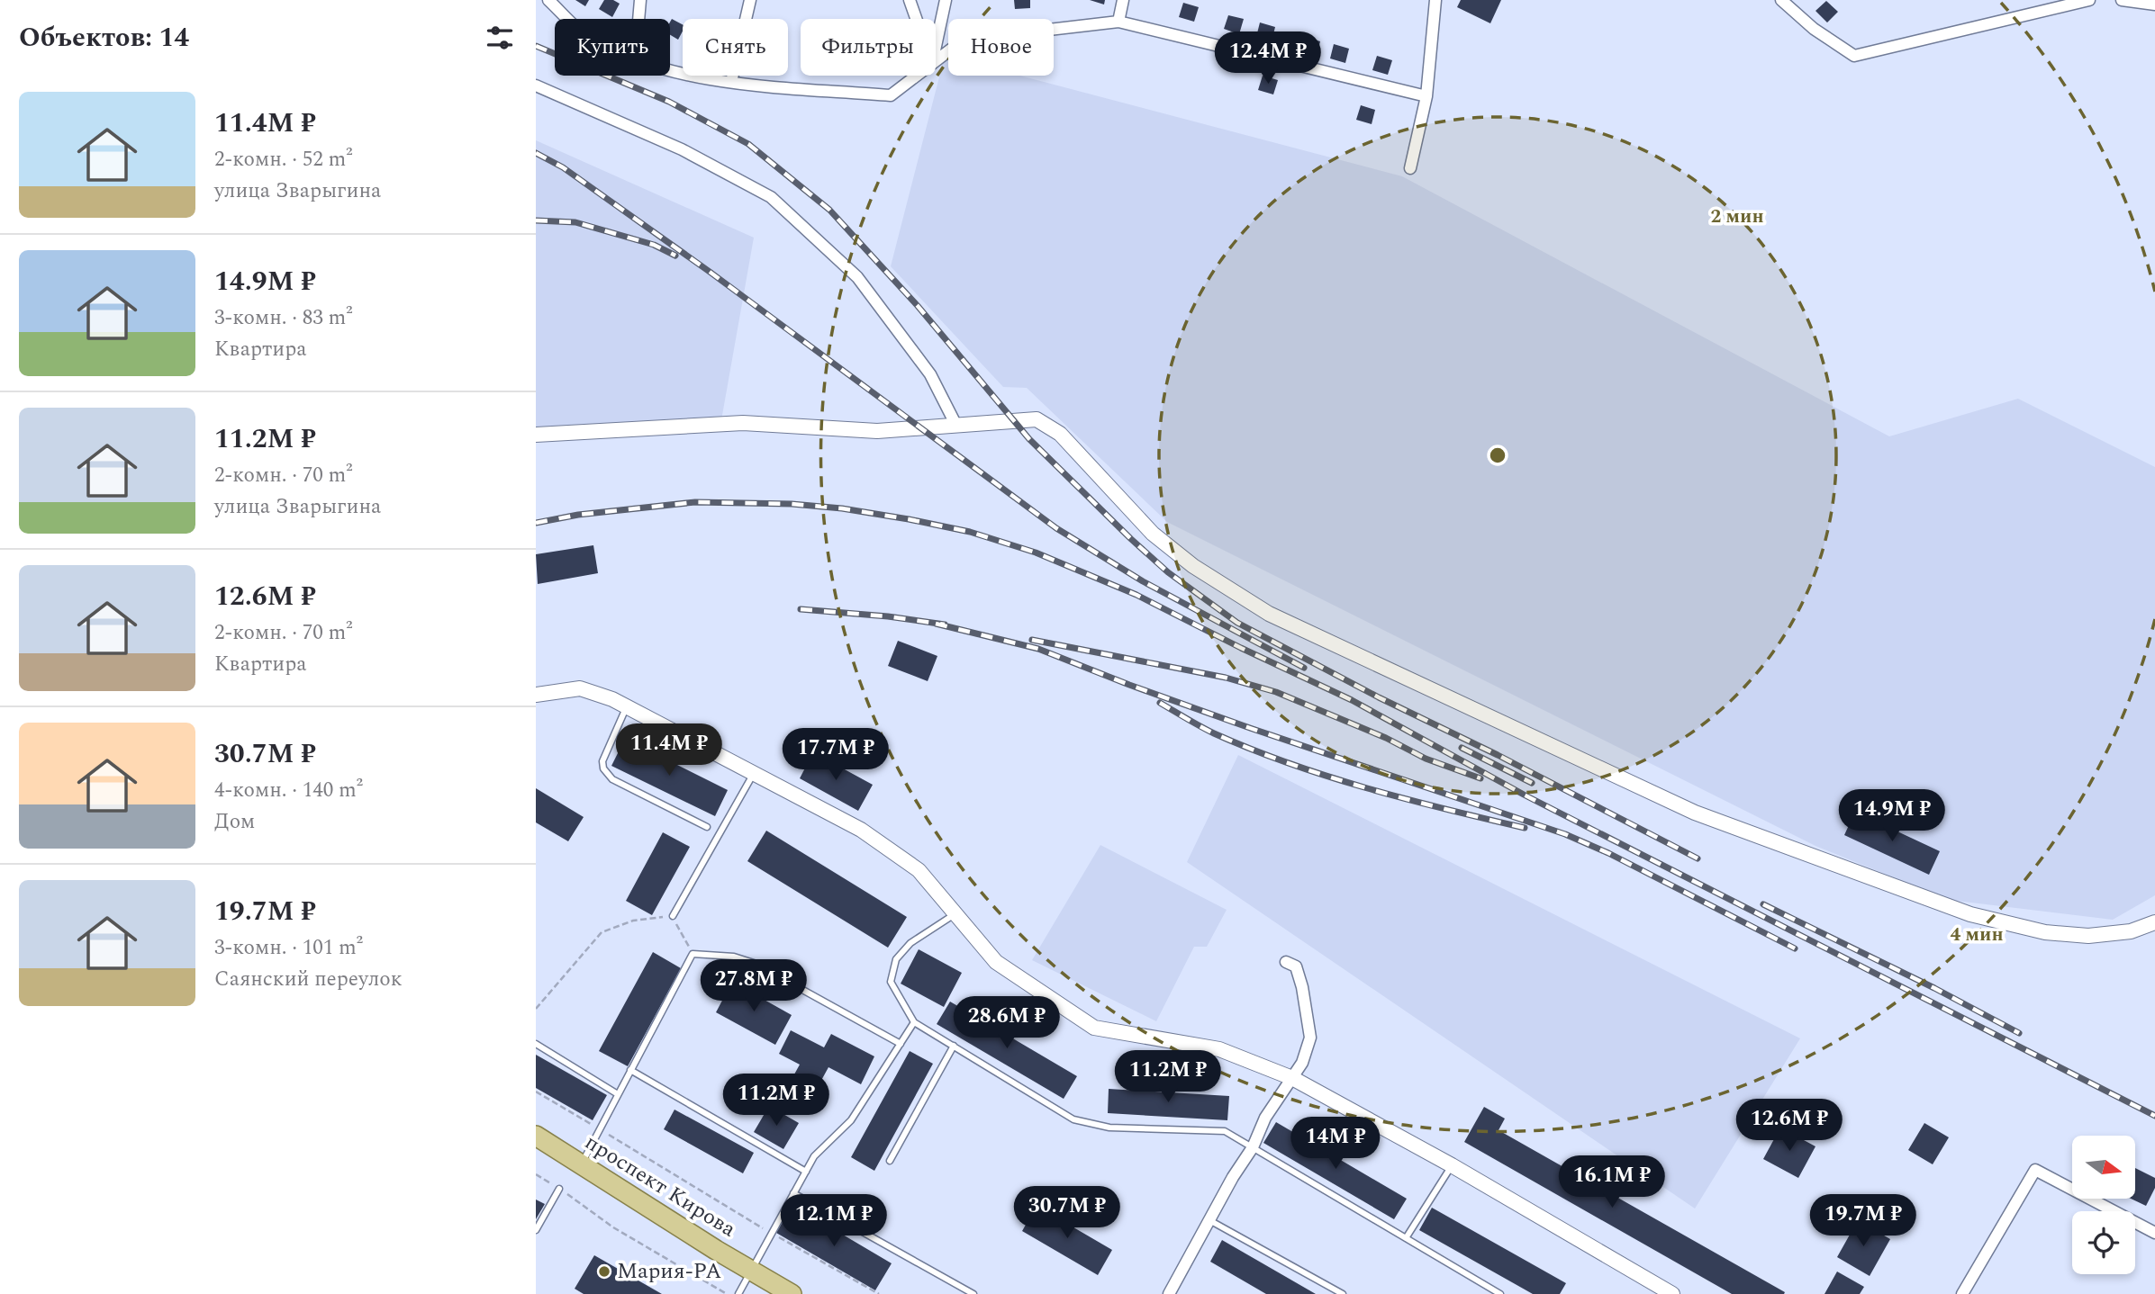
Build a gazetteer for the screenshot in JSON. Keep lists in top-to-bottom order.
{
  "streets": {
    "main road": ["проспект Кирова"]
  },
  "places": ["Мария-РА"],
  "north": "right",
  "page": {
    "heading": "Объектов: 14",
    "chip": [
      "Купить",
      "Снять",
      "Фильтры",
      "Новое"
    ],
    "price": [
      "12.4M ₽",
      "11.4M ₽",
      "17.7M ₽",
      "14.9M ₽",
      "27.8M ₽",
      "28.6M ₽",
      "11.2M ₽",
      "11.2M ₽",
      "12.6M ₽",
      "14M ₽",
      "16.1M ₽",
      "30.7M ₽",
      "12.1M ₽",
      "19.7M ₽"
    ],
    "list": [
      {
        "name": "11.4M ₽",
        "note": "2-комн. · 52 m² · улица Зварыгина"
      },
      {
        "name": "14.9M ₽",
        "note": "3-комн. · 83 m² · Квартира"
      },
      {
        "name": "11.2M ₽",
        "note": "2-комн. · 70 m² · улица Зварыгина"
      },
      {
        "name": "12.6M ₽",
        "note": "2-комн. · 70 m² · Квартира"
      },
      {
        "name": "30.7M ₽",
        "note": "4-комн. · 140 m² · Дом"
      },
      {
        "name": "19.7M ₽",
        "note": "3-комн. · 101 m² · Саянский переулок"
      }
    ]
  },
  "rings": ["2 мин", "4 мин"]
}
